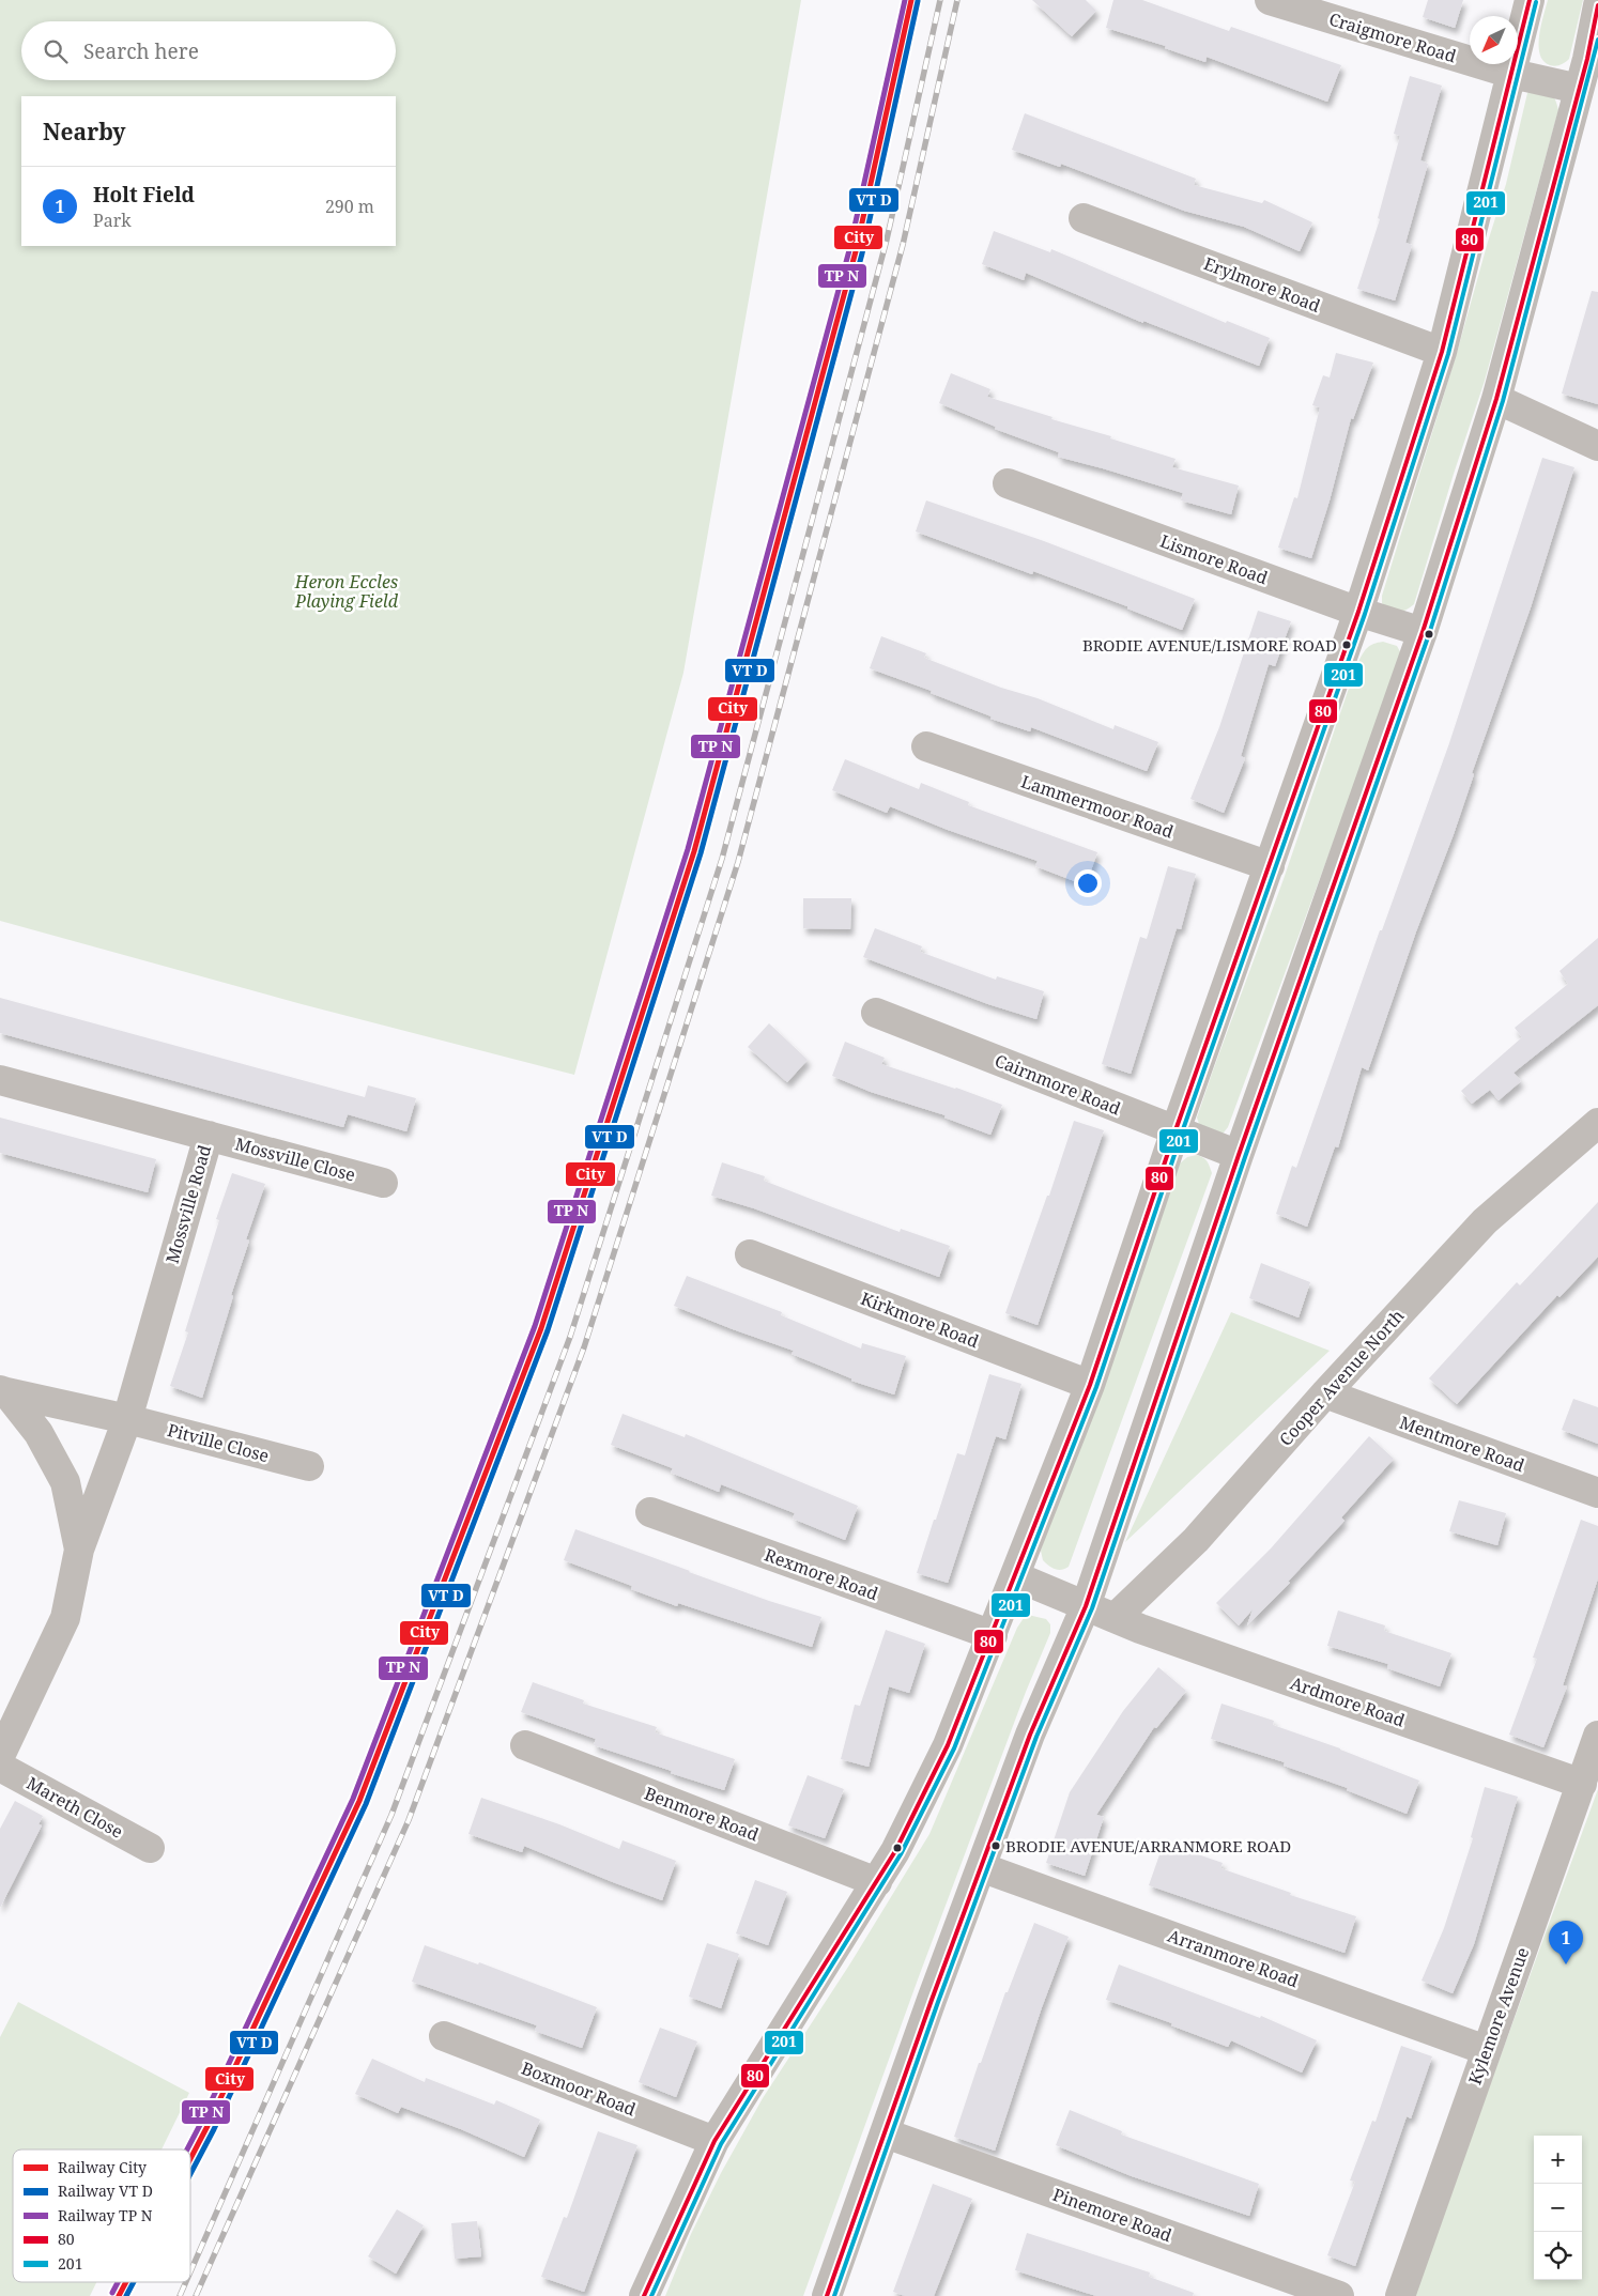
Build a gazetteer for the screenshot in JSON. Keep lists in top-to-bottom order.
{
  "streets": {
    "street": [
      "Craigmore Road",
      "Erylmore Road",
      "Lismore Road",
      "Lammermoor Road",
      "Cairnmore Road",
      "Mossville Close",
      "Mossville Road",
      "Kirkmore Road",
      "Cooper Avenue North",
      "Pitville Close",
      "Mentmore Road",
      "Rexmore Road",
      "Ardmore Road",
      "Mareth Close",
      "Benmore Road",
      "Arranmore Road",
      "Kylemore Avenue",
      "Boxmoor Road",
      "Pinemore Road"
    ]
  },
  "crossings": [
    ["Mossville Close", "Mossville Road"],
    ["Mossville Road", "Pitville Close"],
    ["Cooper Avenue North", "Mentmore Road"],
    ["Cooper Avenue North", "Ardmore Road"],
    ["Ardmore Road", "Kylemore Avenue"],
    ["Arranmore Road", "Kylemore Avenue"]
  ],
  "parks": ["Heron Eccles Playing Field"],
  "places": ["BRODIE AVENUE/LISMORE ROAD", "BRODIE AVENUE/ARRANMORE ROAD"],
  "lines": ["rail line City", "transit line 80", "transit line 201"],
  "legend": [
    "Railway City",
    "Railway VT D",
    "Railway TP N",
    "80",
    "201"
  ],
  "north": "bottom left",
  "page": {
    "search": "Search here",
    "heading": "Nearby",
    "list": [
      {
        "mark": "1",
        "name": "Holt Field",
        "note": "Park",
        "value": "290 m"
      }
    ],
    "pins": "1",
    "map_buttons": ["+", "−"]
  }
}
